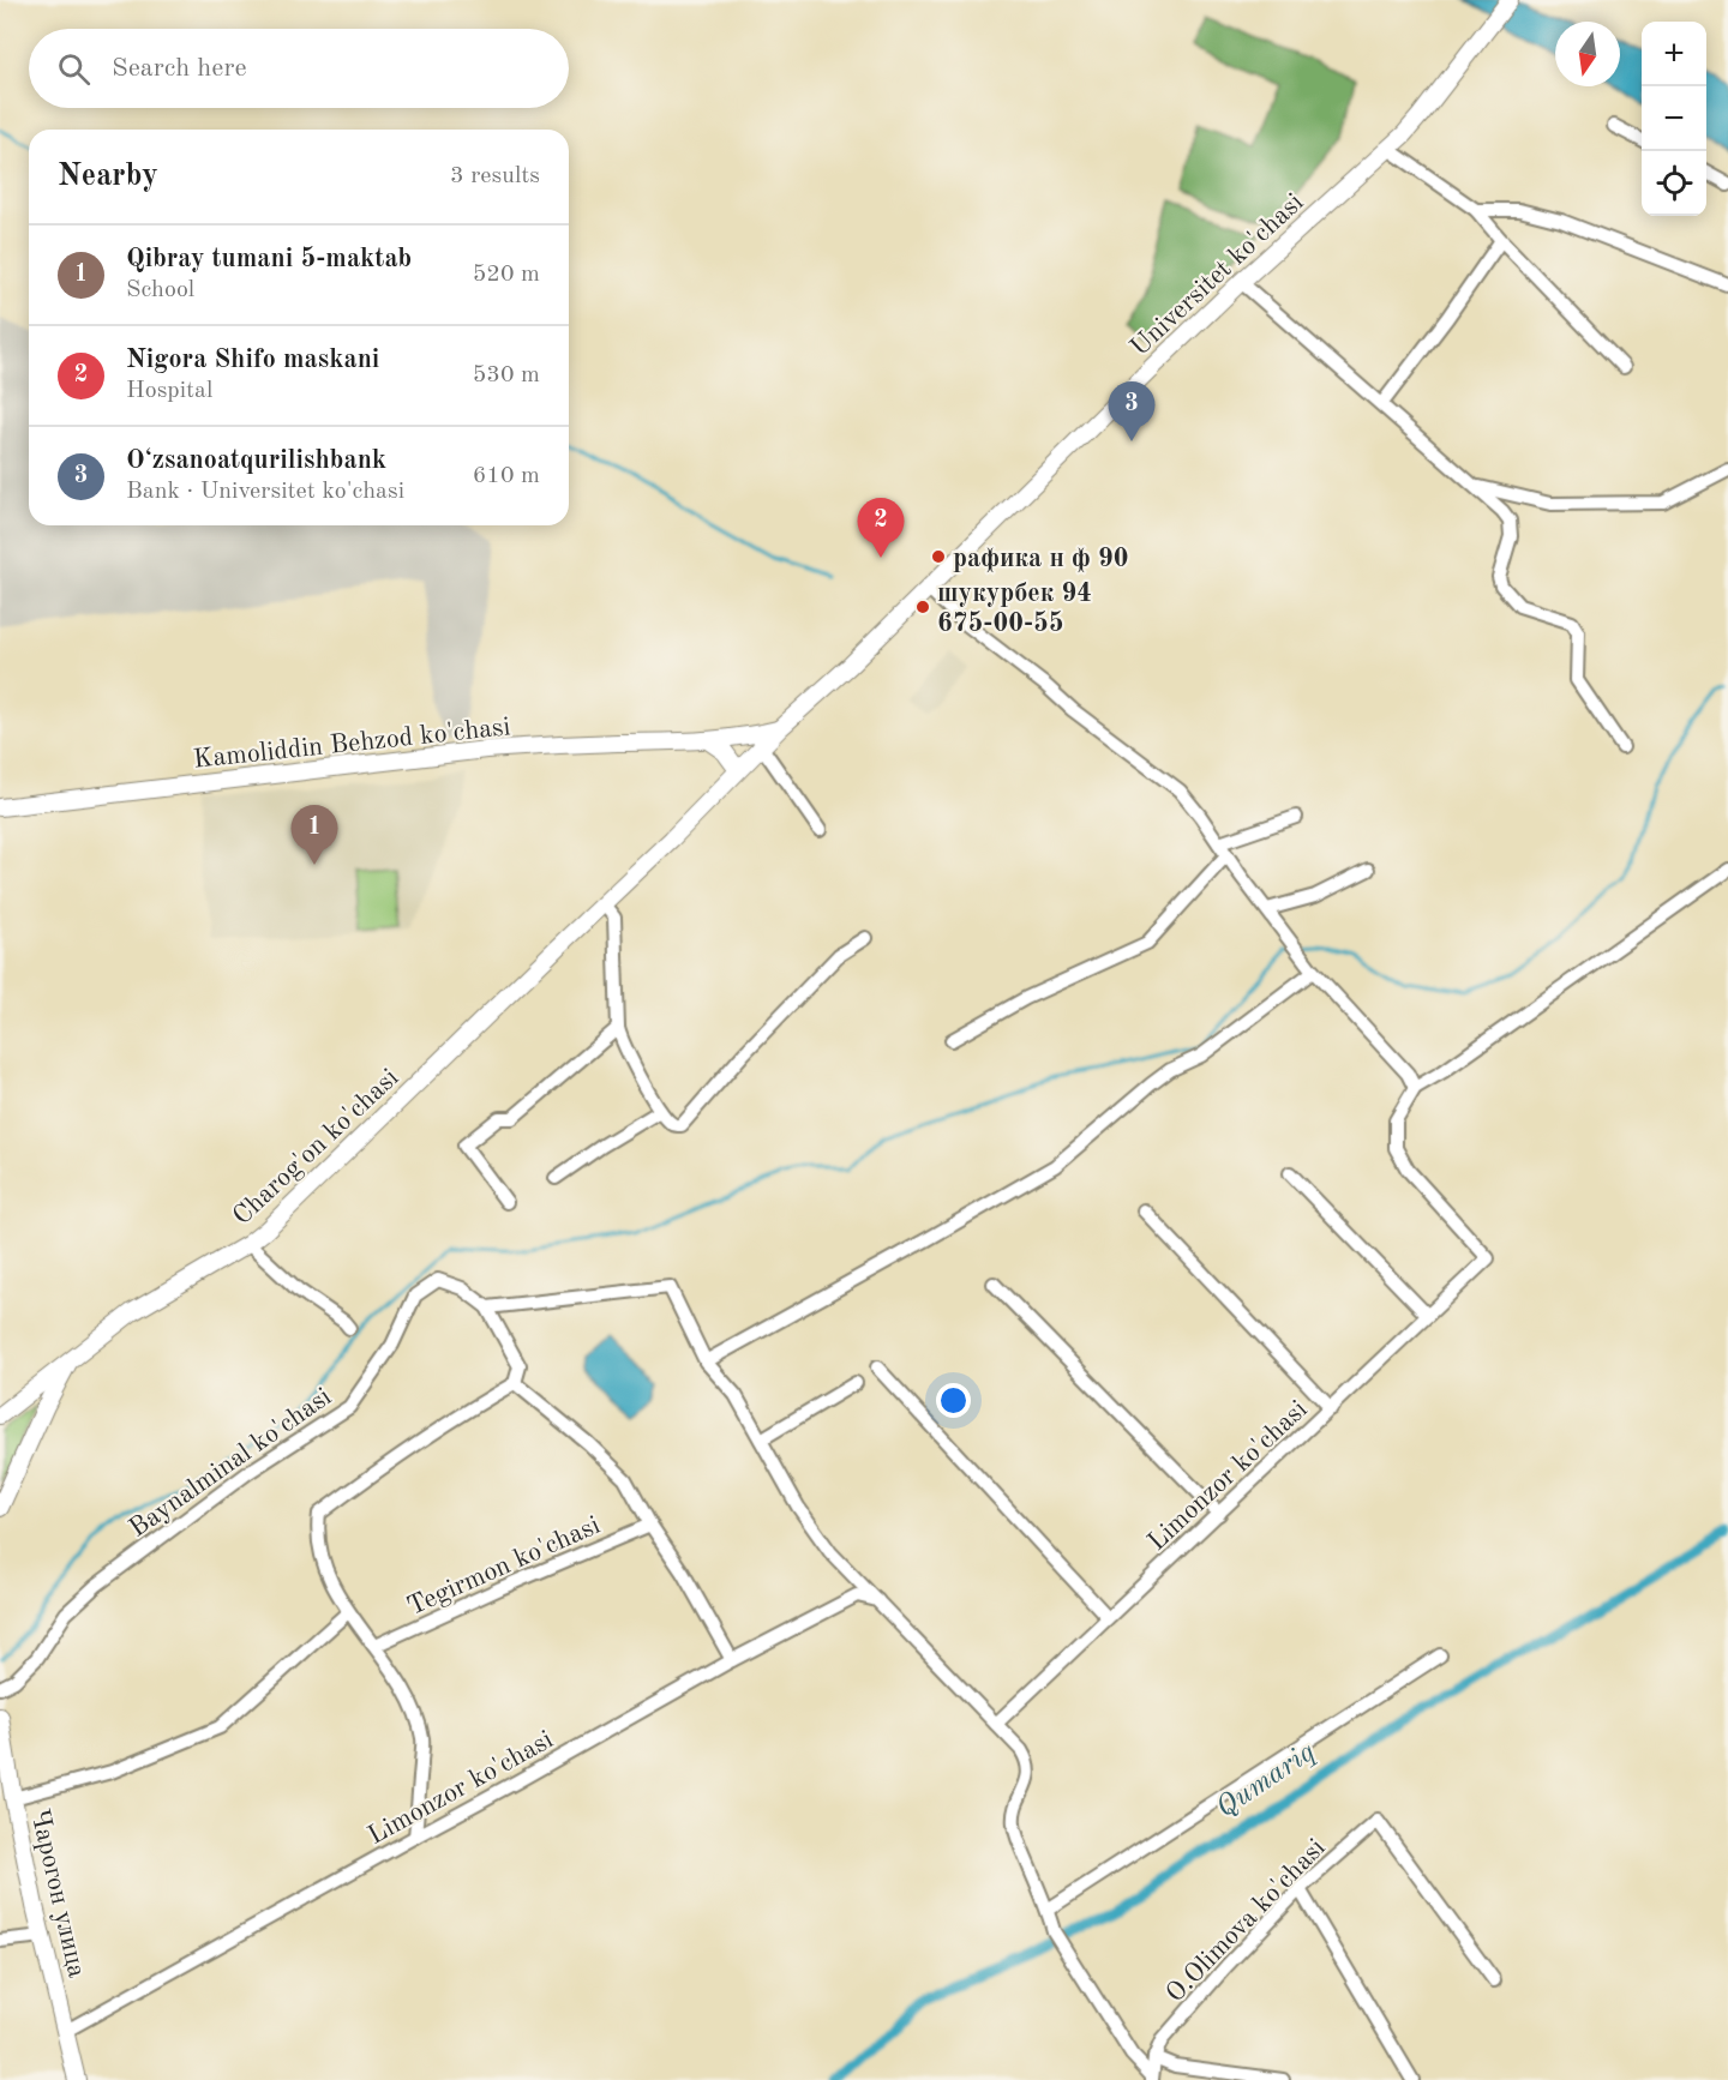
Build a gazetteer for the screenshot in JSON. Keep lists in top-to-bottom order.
{
  "streets": {
    "main road": [
      "Universitet ko'chasi",
      "Kamoliddin Behzod ko'chasi",
      "Charog'on ko'chasi",
      "Чарогон улица"
    ],
    "street": [
      "Baynalminal ko'chasi",
      "Limonzor ko'chasi",
      "Tegirmon ko'chasi",
      "O.Olimova ko'chasi"
    ]
  },
  "crossings": [
    ["Universitet ko'chasi", "Kamoliddin Behzod ko'chasi"],
    ["Universitet ko'chasi", "Charog'on ko'chasi"],
    ["Limonzor ko'chasi", "Чарогон улица"]
  ],
  "water": ["Qumariq"],
  "places": ["рафика н ф 90", "шукурбек 94 675-00-55"],
  "north": "bottom",
  "page": {
    "map_buttons": ["+", "−"],
    "search": "Search here",
    "heading": ["Nearby", "3 results"],
    "list": [
      {
        "mark": "1",
        "name": "Qibray tumani 5-maktab",
        "note": "School",
        "value": "520 m"
      },
      {
        "mark": "2",
        "name": "Nigora Shifo maskani",
        "note": "Hospital",
        "value": "530 m"
      },
      {
        "mark": "3",
        "name": "Oʻzsanoatqurilishbank",
        "note": "Bank · Universitet ko'chasi",
        "value": "610 m"
      }
    ],
    "pins": ["3", "2", "1"]
  }
}
